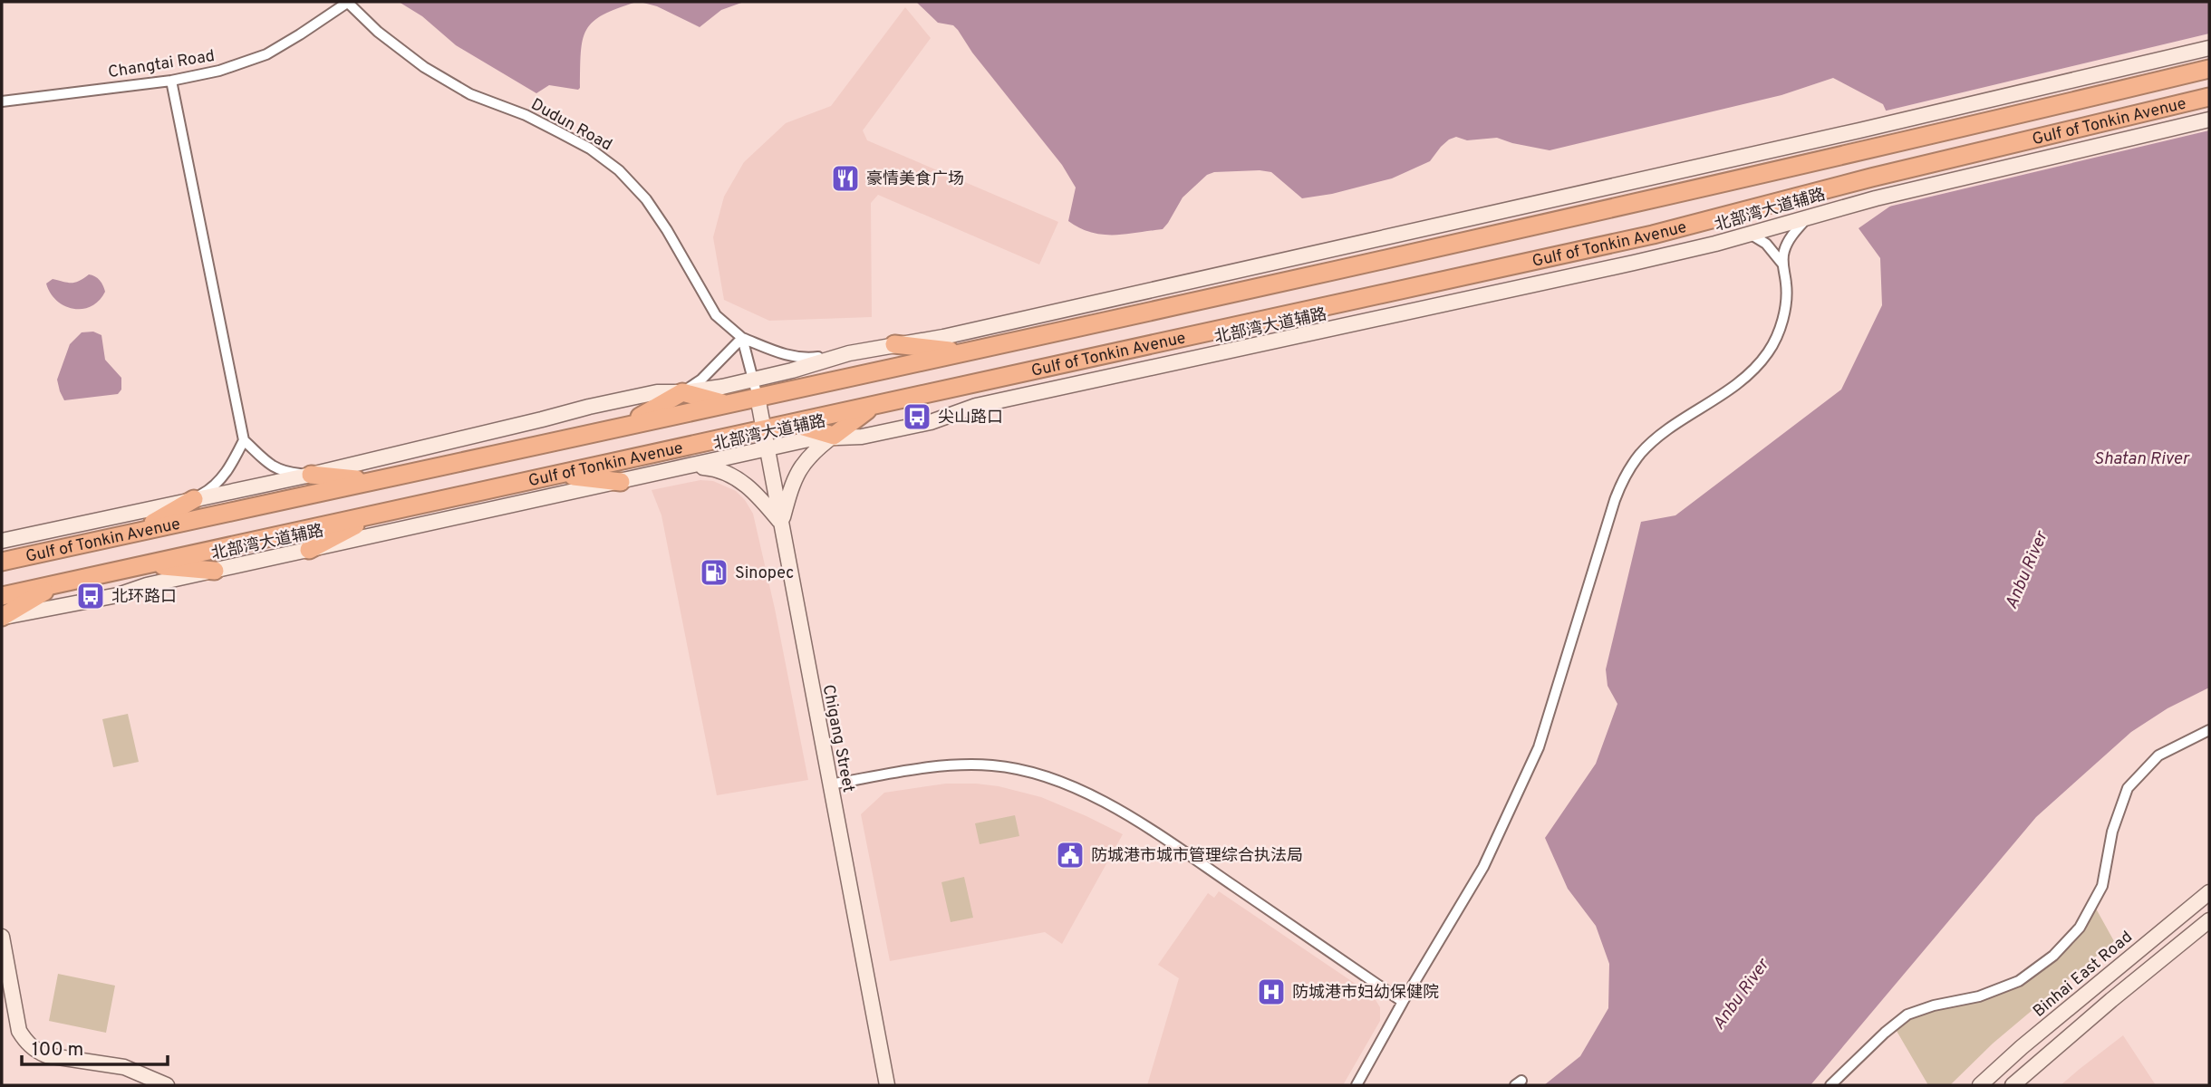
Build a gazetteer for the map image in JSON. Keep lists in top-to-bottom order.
{
  "streets": {
    "highway": ["Gulf of Tonkin Avenue"],
    "main road": ["北部湾大道辅路", "Chigang Street", "Binhai East Road"],
    "street": ["Changtai Road", "Dudun Road"]
  },
  "crossings": [
    ["Changtai Road", "Dudun Road"],
    ["Gulf of Tonkin Avenue", "Chigang Street"],
    ["北部湾大道辅路", "Chigang Street"]
  ],
  "water": ["Shatan River", "Anbu River"],
  "places": {
    "restaurant": ["豪情美食广场"],
    "bus stop": ["尖山路口", "北环路口"],
    "fuel station": ["Sinopec"],
    "public building": ["防城港市城市管理综合执法局"],
    "hospital": ["防城港市妇幼保健院"]
  },
  "scale_bar": "100 m"
}
